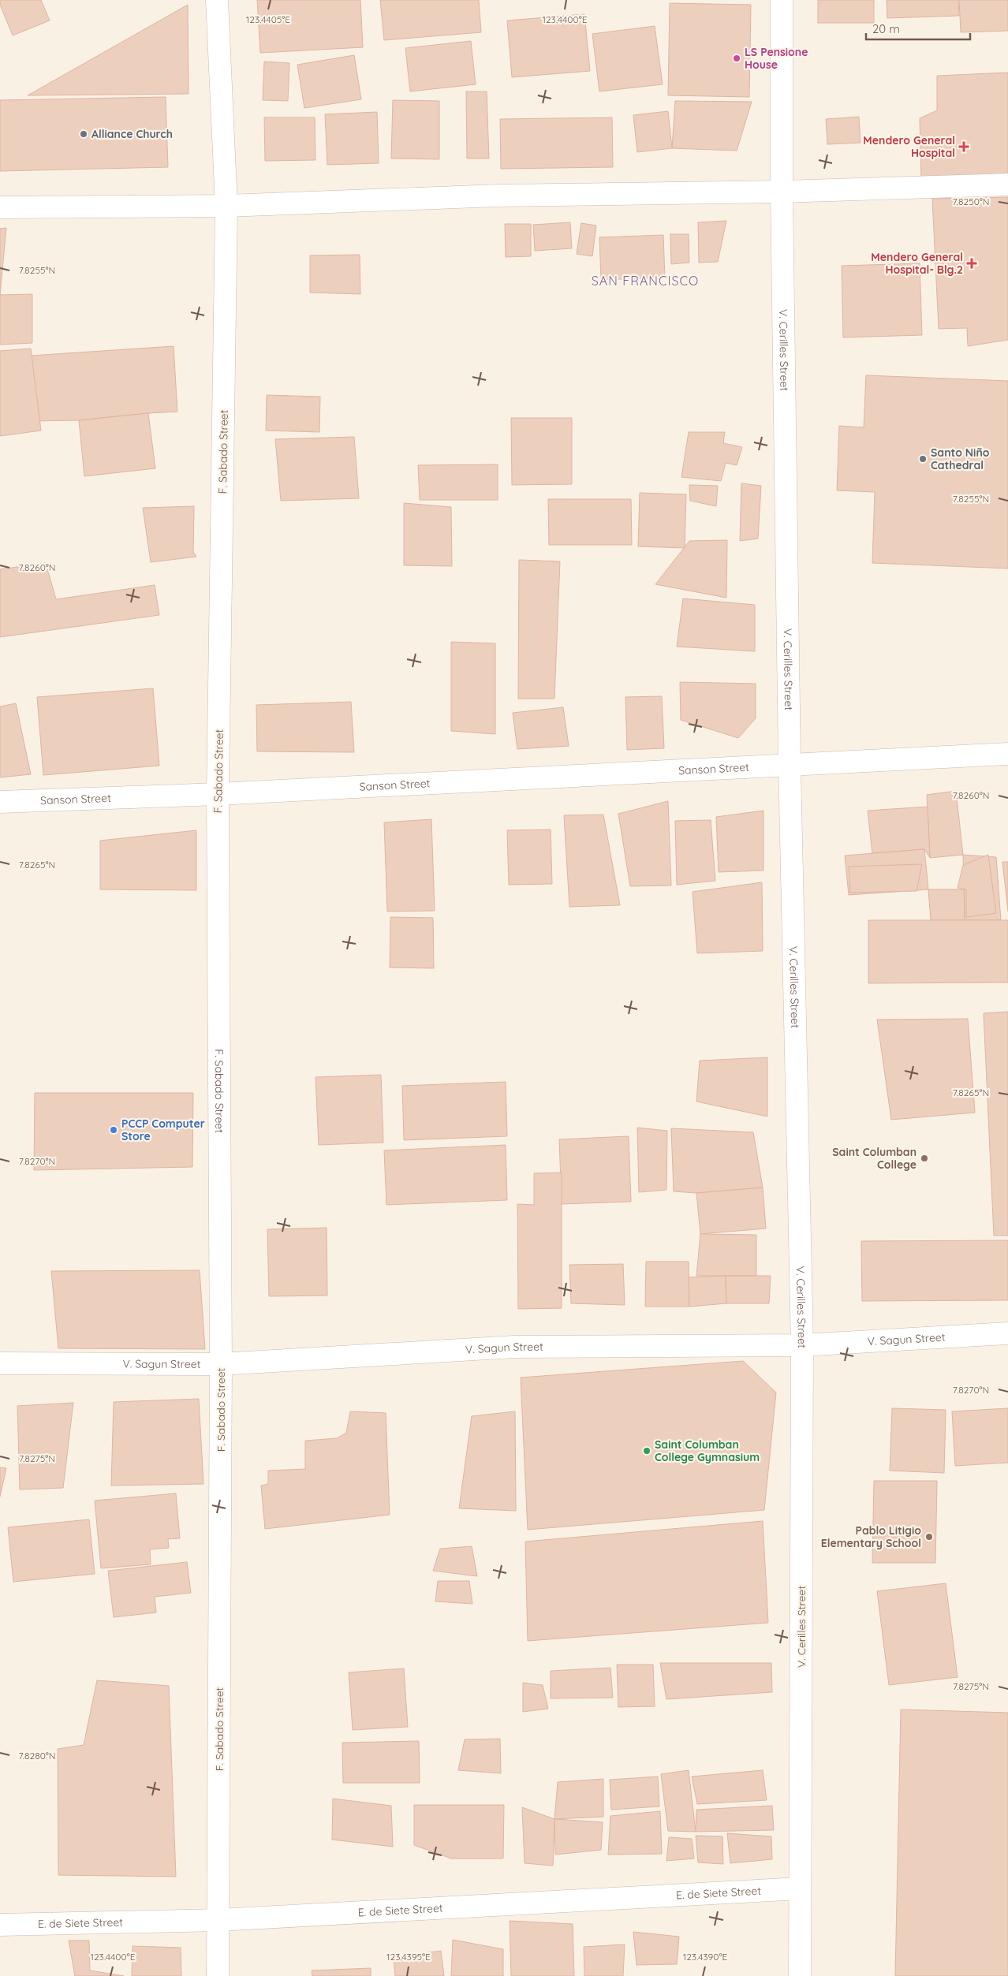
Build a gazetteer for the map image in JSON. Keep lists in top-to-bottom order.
{
  "streets": {
    "street": [
      "V. Cerilles Street",
      "F. Sabado Street",
      "Sanson Street",
      "V. Sagun Street",
      "E. de Siete Street"
    ]
  },
  "crossings": [
    ["V. Cerilles Street", "Sanson Street"],
    ["V. Cerilles Street", "V. Sagun Street"],
    ["V. Cerilles Street", "E. de Siete Street"],
    ["F. Sabado Street", "Sanson Street"],
    ["F. Sabado Street", "V. Sagun Street"],
    ["F. Sabado Street", "E. de Siete Street"]
  ],
  "districts": ["SAN FRANCISCO"],
  "places": {
    "other": [
      "LS Pensione House",
      "Alliance Church",
      "Santo Niño Cathedral",
      "PCCP Computer Store",
      "Saint Columban College",
      "Saint Columban College Gymnasium",
      "Pablo Litigio Elementary School"
    ],
    "health": ["Mendero General Hospital", "Mendero General Hospital- Blg.2"]
  },
  "scale_bar": "20 m",
  "coordinates": [
    "123.4405°E",
    "123.4400°E",
    "7.8250°N",
    "7.8255°N",
    "7.8260°N",
    "7.8265°N",
    "7.8270°N",
    "7.8275°N",
    "7.8280°N",
    "123.4395°E",
    "123.4390°E"
  ]
}
